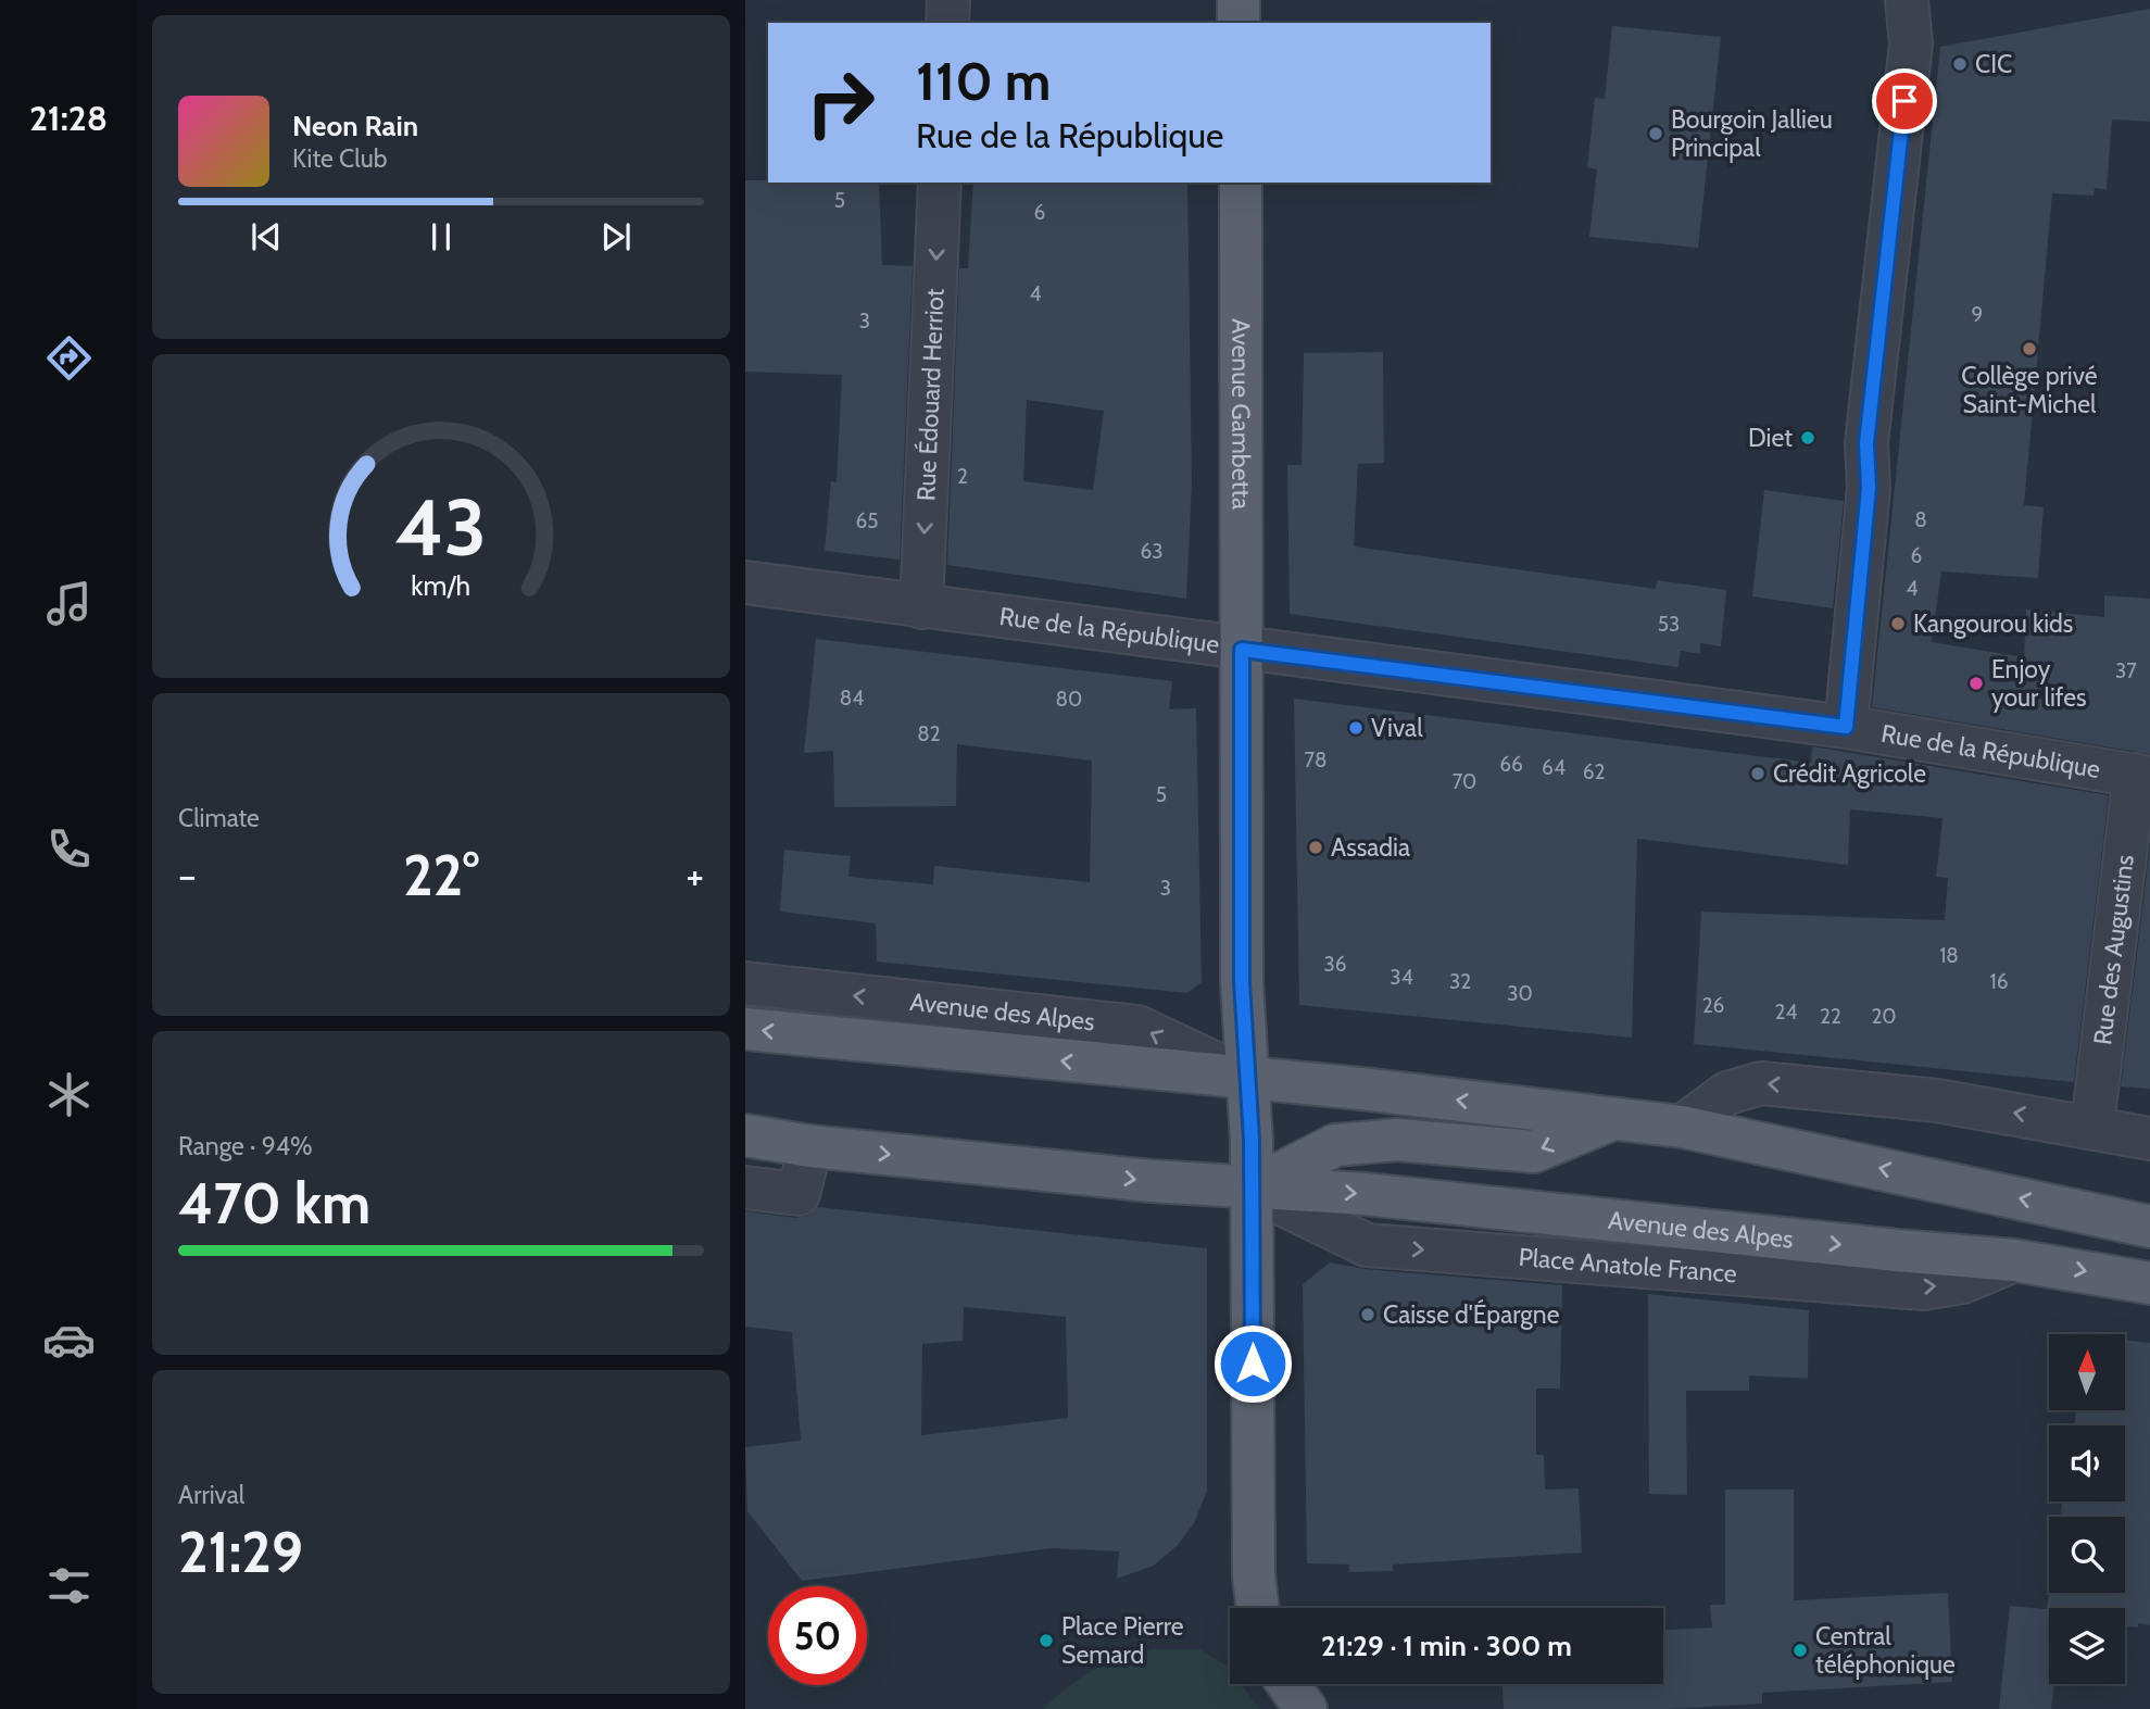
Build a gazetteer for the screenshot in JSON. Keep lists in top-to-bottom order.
{
  "streets": {
    "main road": ["Avenue Gambetta", "Avenue des Alpes"],
    "street": ["Rue Édouard Herriot", "Rue de la République", "Rue des Augustins"]
  },
  "crossings": [
    ["Rue Édouard Herriot", "Rue de la République"],
    ["Avenue Gambetta", "Rue de la République"],
    ["Avenue Gambetta", "Avenue des Alpes"],
    ["Rue de la République", "Rue des Augustins"]
  ],
  "one_way": ["Rue Édouard Herriot"],
  "places": [
    "CIC",
    "Bourgoin Jallieu Principal",
    "Collège privé Saint-Michel",
    "Diet",
    "Kangourou kids",
    "Enjoy your lifes",
    "Vival",
    "Crédit Agricole",
    "Assadia",
    "Caisse d'Épargne",
    "Place Pierre Semard",
    "Central téléphonique"
  ],
  "house_numbers": [
    "5",
    "6",
    "4",
    "9",
    "3",
    "2",
    "8",
    "65",
    "63",
    "6",
    "4",
    "53",
    "37",
    "84",
    "80",
    "82",
    "78",
    "66",
    "64",
    "62",
    "70",
    "5",
    "3",
    "18",
    "36",
    "34",
    "32",
    "16",
    "30",
    "26",
    "24",
    "22",
    "20"
  ],
  "north": "top",
  "page": {
    "tabs": "21:28",
    "turn": ["110 m", "Rue de la République"],
    "song": ["Neon Rain", "Kite Club"],
    "tile": [
      "Climate",
      ["Range · 94%", "470 km"],
      ["Arrival", "21:29"]
    ],
    "heat": ["−", "22°", "+"],
    "limit": "50",
    "trip": "21:29 · 1 min · 300 m",
    "gauge": ["43", "km/h"]
  }
}
